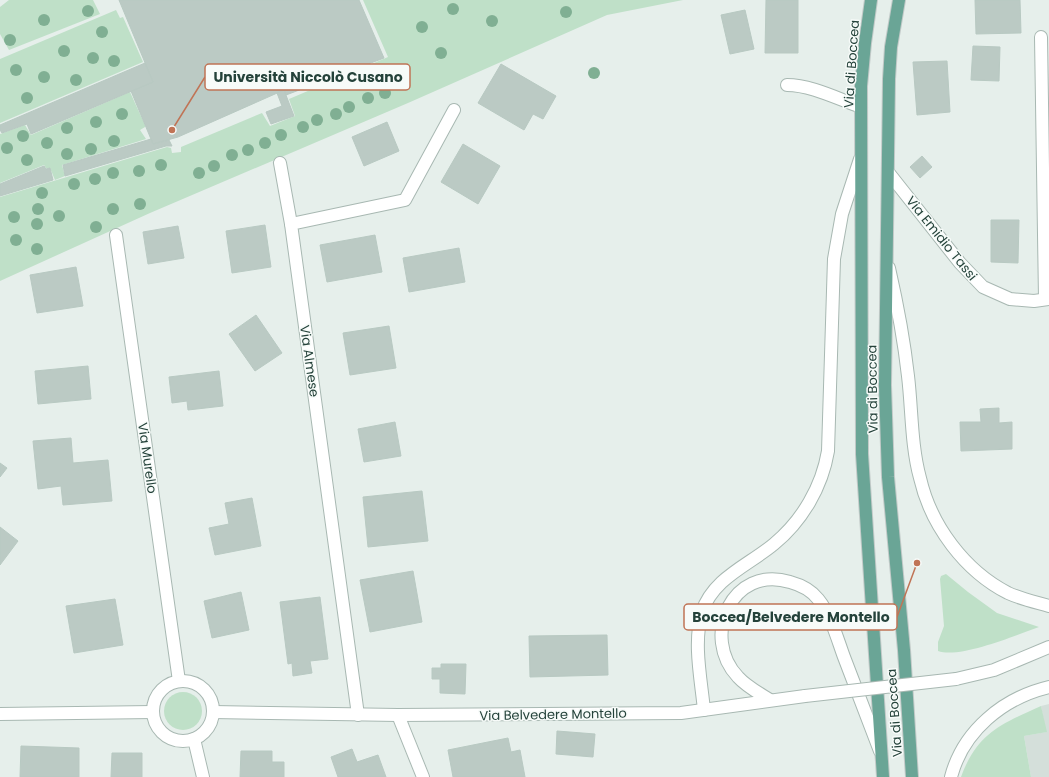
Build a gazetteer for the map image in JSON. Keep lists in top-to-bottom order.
{
  "streets": {
    "main road": ["Via di Boccea"],
    "street": [
      "Via Emidio Tassi",
      "Via Almese",
      "Via Murello",
      "Via Belvedere Montello"
    ]
  },
  "crossings": [
    ["Via di Boccea", "Via Emidio Tassi"],
    ["Via Almese", "Via Belvedere Montello"],
    ["Via Murello", "Via Belvedere Montello"]
  ],
  "places": ["Università Niccolò Cusano", "Boccea/Belvedere Montello"]
}
